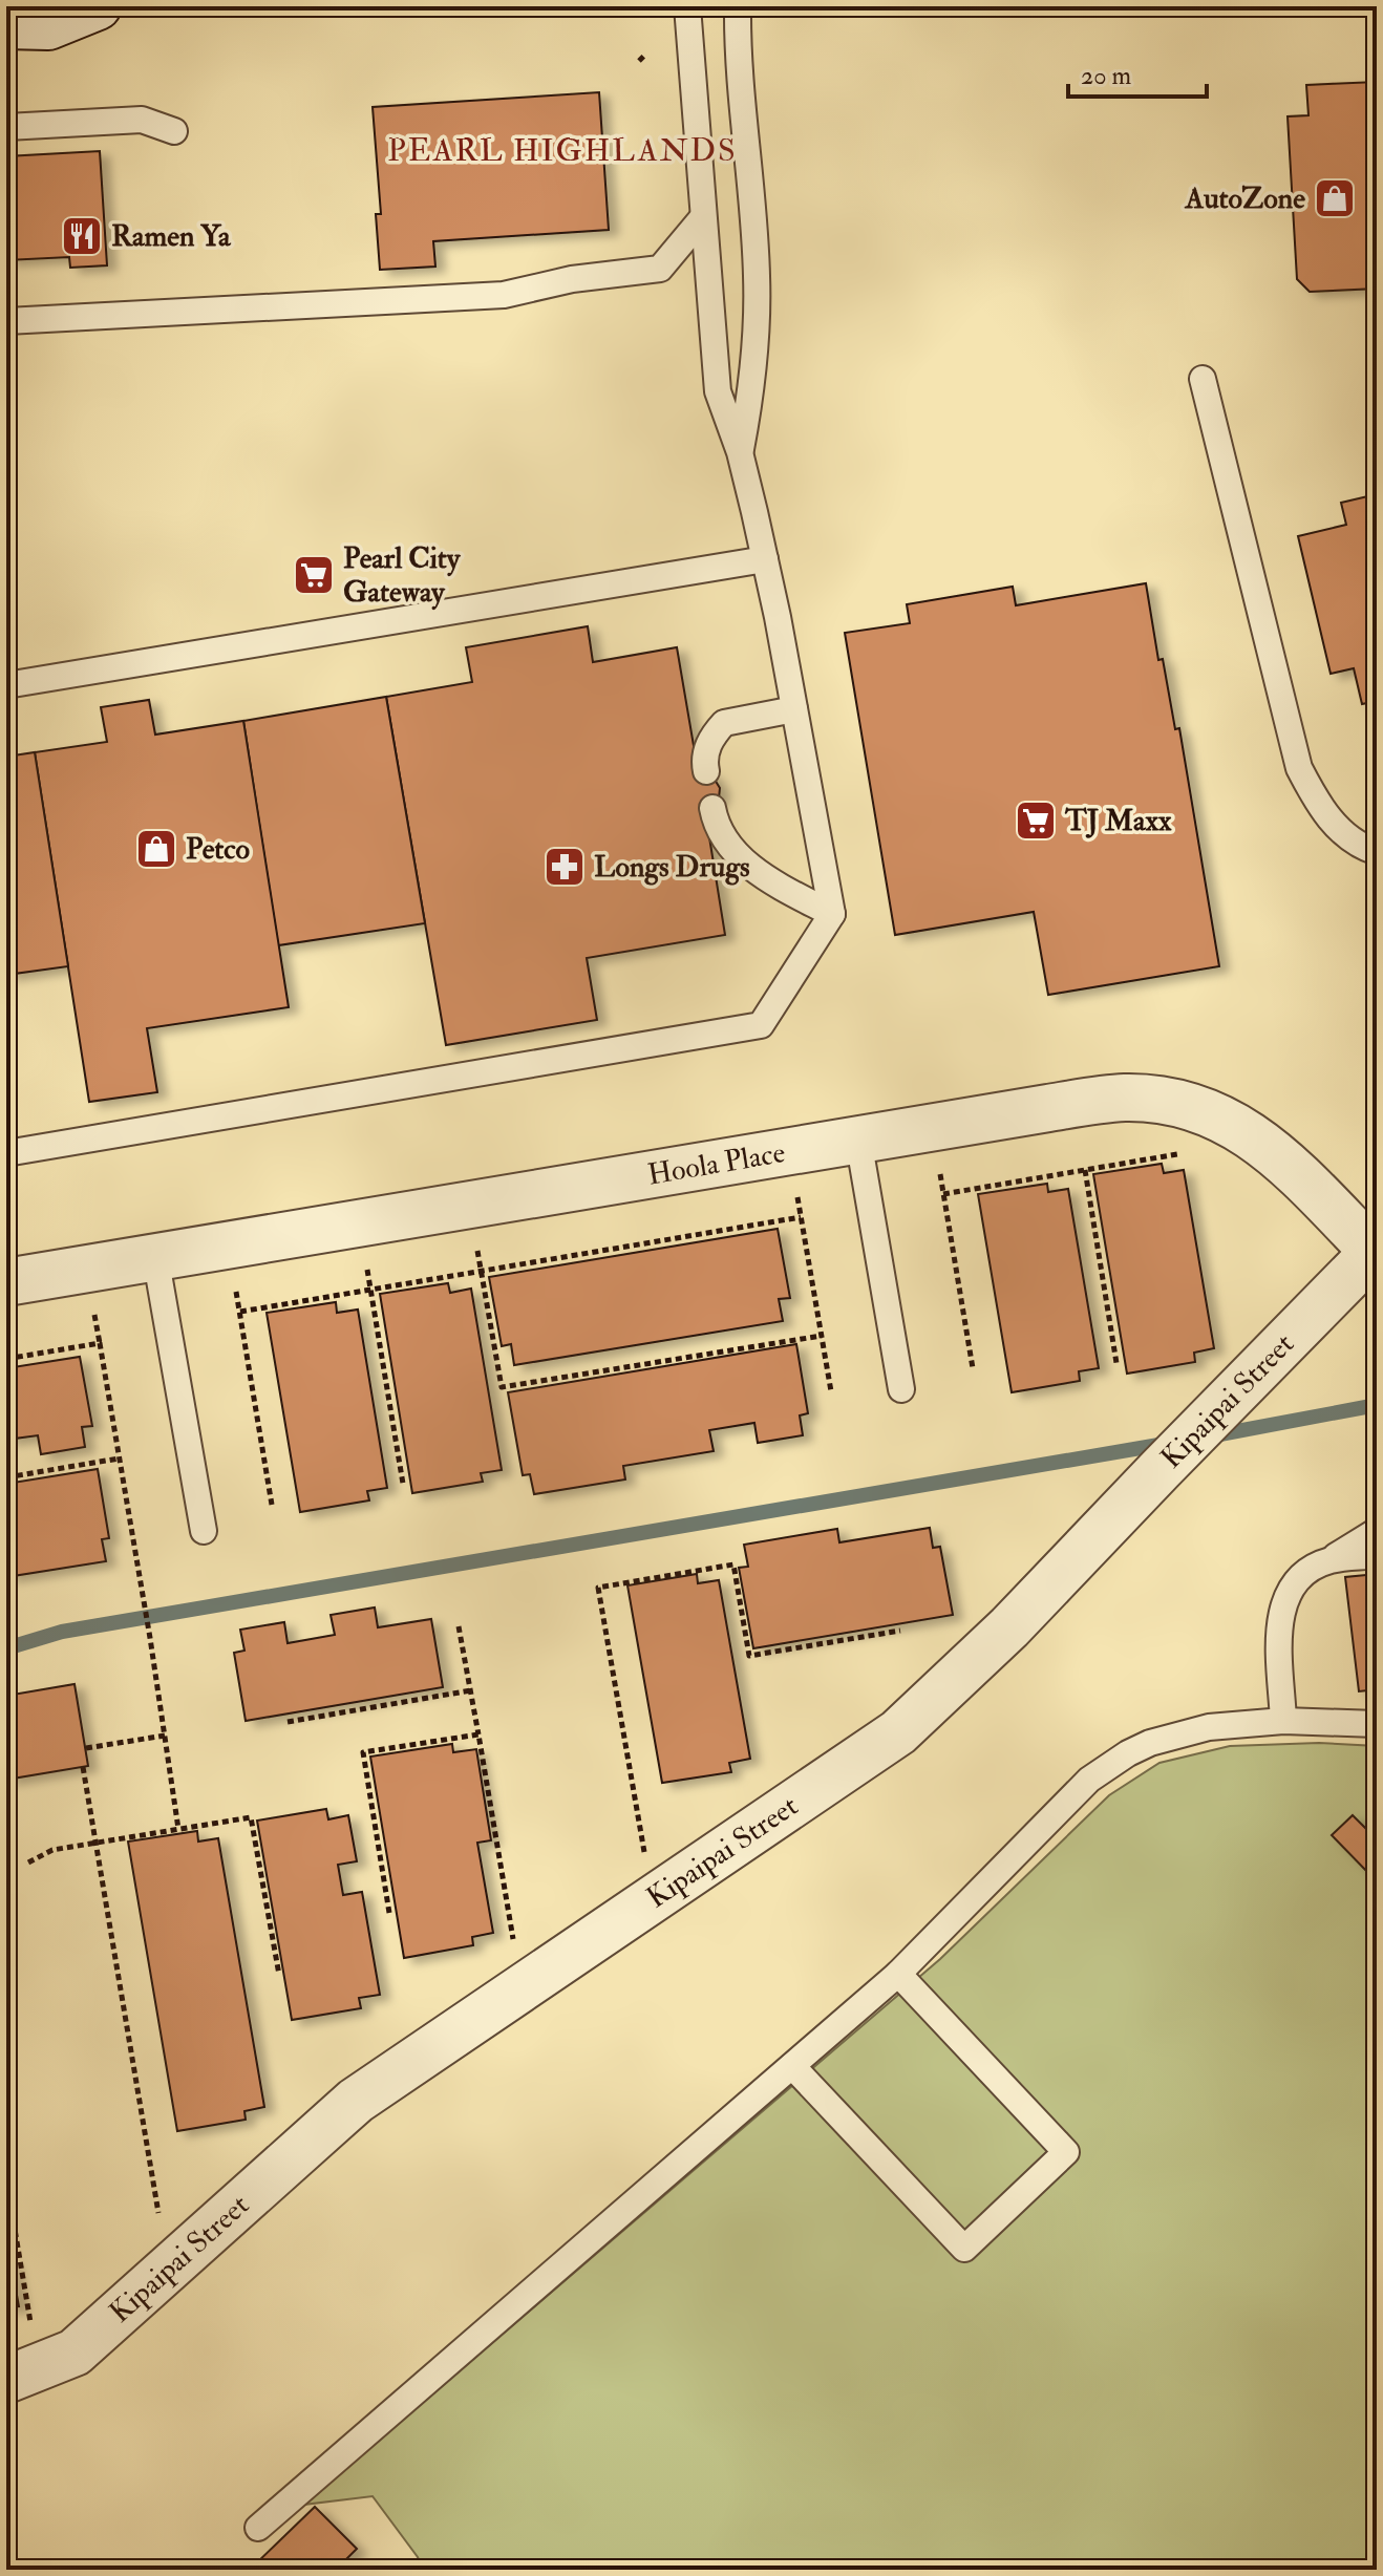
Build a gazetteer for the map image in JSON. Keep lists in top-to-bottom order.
{
  "streets": {
    "street": ["Hoola Place", "Kipaipai Street"]
  },
  "crossings": [
    ["Hoola Place", "Kipaipai Street"]
  ],
  "districts": ["PEARL HIGHLANDS"],
  "places": {
    "shop": ["AutoZone", "Petco"],
    "restaurant": ["Ramen Ya"],
    "supermarket": ["Pearl City Gateway", "TJ Maxx"],
    "pharmacy": ["Longs Drugs"]
  },
  "scale_bar": "20 m"
}
